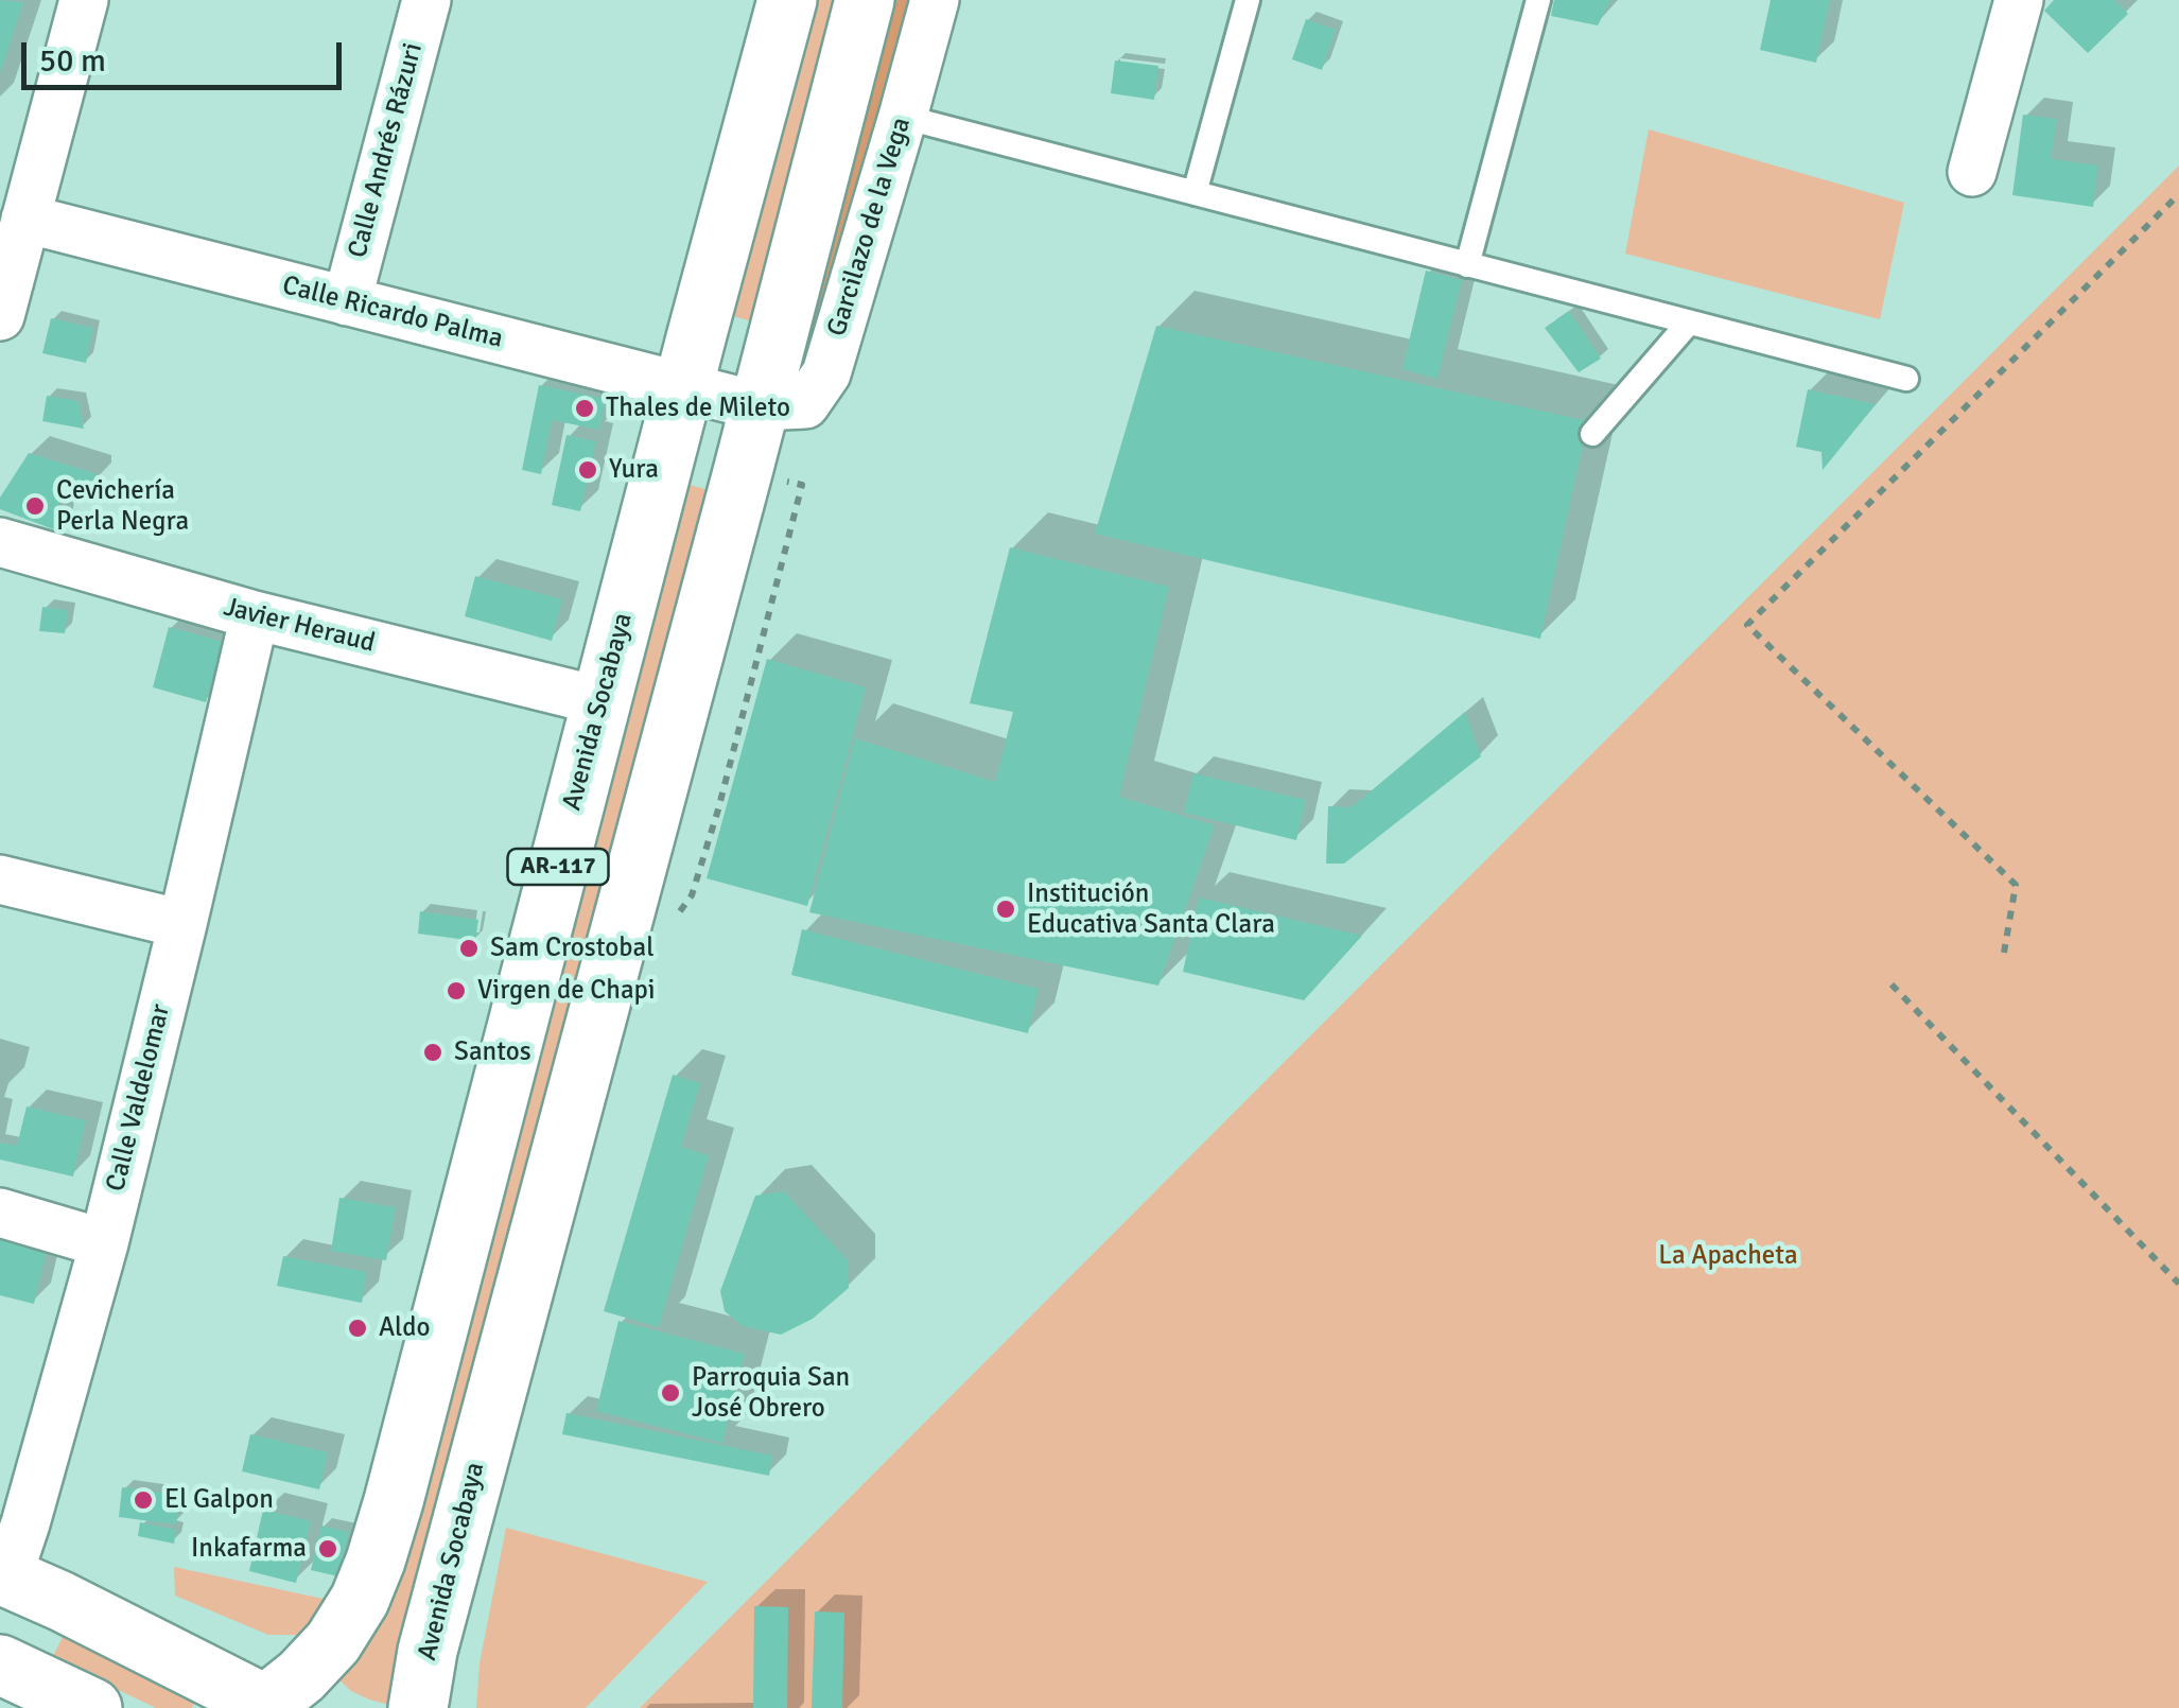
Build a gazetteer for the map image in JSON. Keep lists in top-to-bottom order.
{
  "streets": {
    "main road": ["Avenida Socabaya", "AR-117"],
    "street": [
      "Calle Andrés Rázuri",
      "Garcilazo de la Vega",
      "Calle Ricardo Palma",
      "Javier Heraud",
      "Calle Valdelomar"
    ]
  },
  "crossings": [
    ["Calle Andrés Rázuri", "Calle Ricardo Palma"],
    ["Garcilazo de la Vega", "Calle Ricardo Palma"],
    ["Garcilazo de la Vega", "Avenida Socabaya"],
    ["Calle Ricardo Palma", "Avenida Socabaya"],
    ["Javier Heraud", "Avenida Socabaya"],
    ["Javier Heraud", "Calle Valdelomar"]
  ],
  "parks": ["La Apacheta"],
  "places": [
    "Thales de Mileto",
    "Yura",
    "Cevichería Perla Negra",
    "Institución Educativa Santa Clara",
    "Sam Crostobal",
    "Virgen de Chapi",
    "Santos",
    "Aldo",
    "Parroquia San José Obrero",
    "El Galpon",
    "Inkafarma"
  ],
  "scale_bar": "50 m"
}
